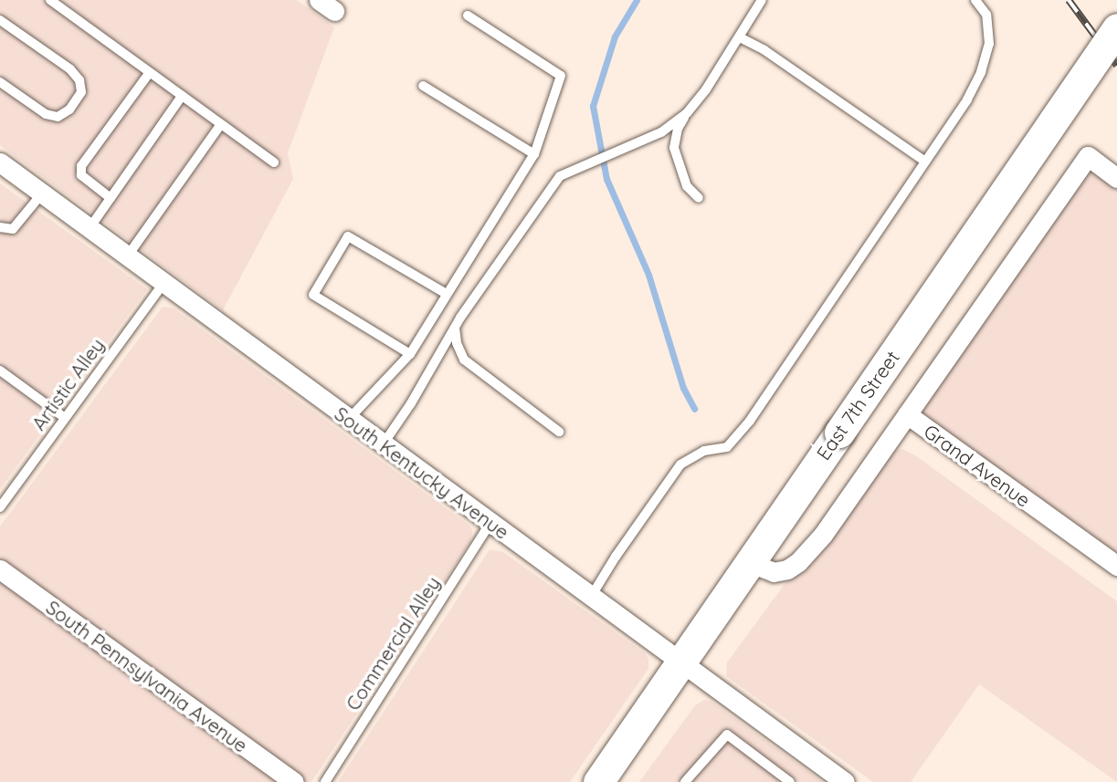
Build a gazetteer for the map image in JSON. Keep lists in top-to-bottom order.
{
  "streets": {
    "main road": ["East 7th Street"],
    "street": ["Grand Avenue", "South Kentucky Avenue", "South Pennsylvania Avenue"],
    "lane": ["Artistic Alley", "Commercial Alley"]
  },
  "crossings": [
    ["Artistic Alley", "South Kentucky Avenue"],
    ["East 7th Street", "Grand Avenue"],
    ["East 7th Street", "South Kentucky Avenue"],
    ["South Kentucky Avenue", "Commercial Alley"]
  ]
}
